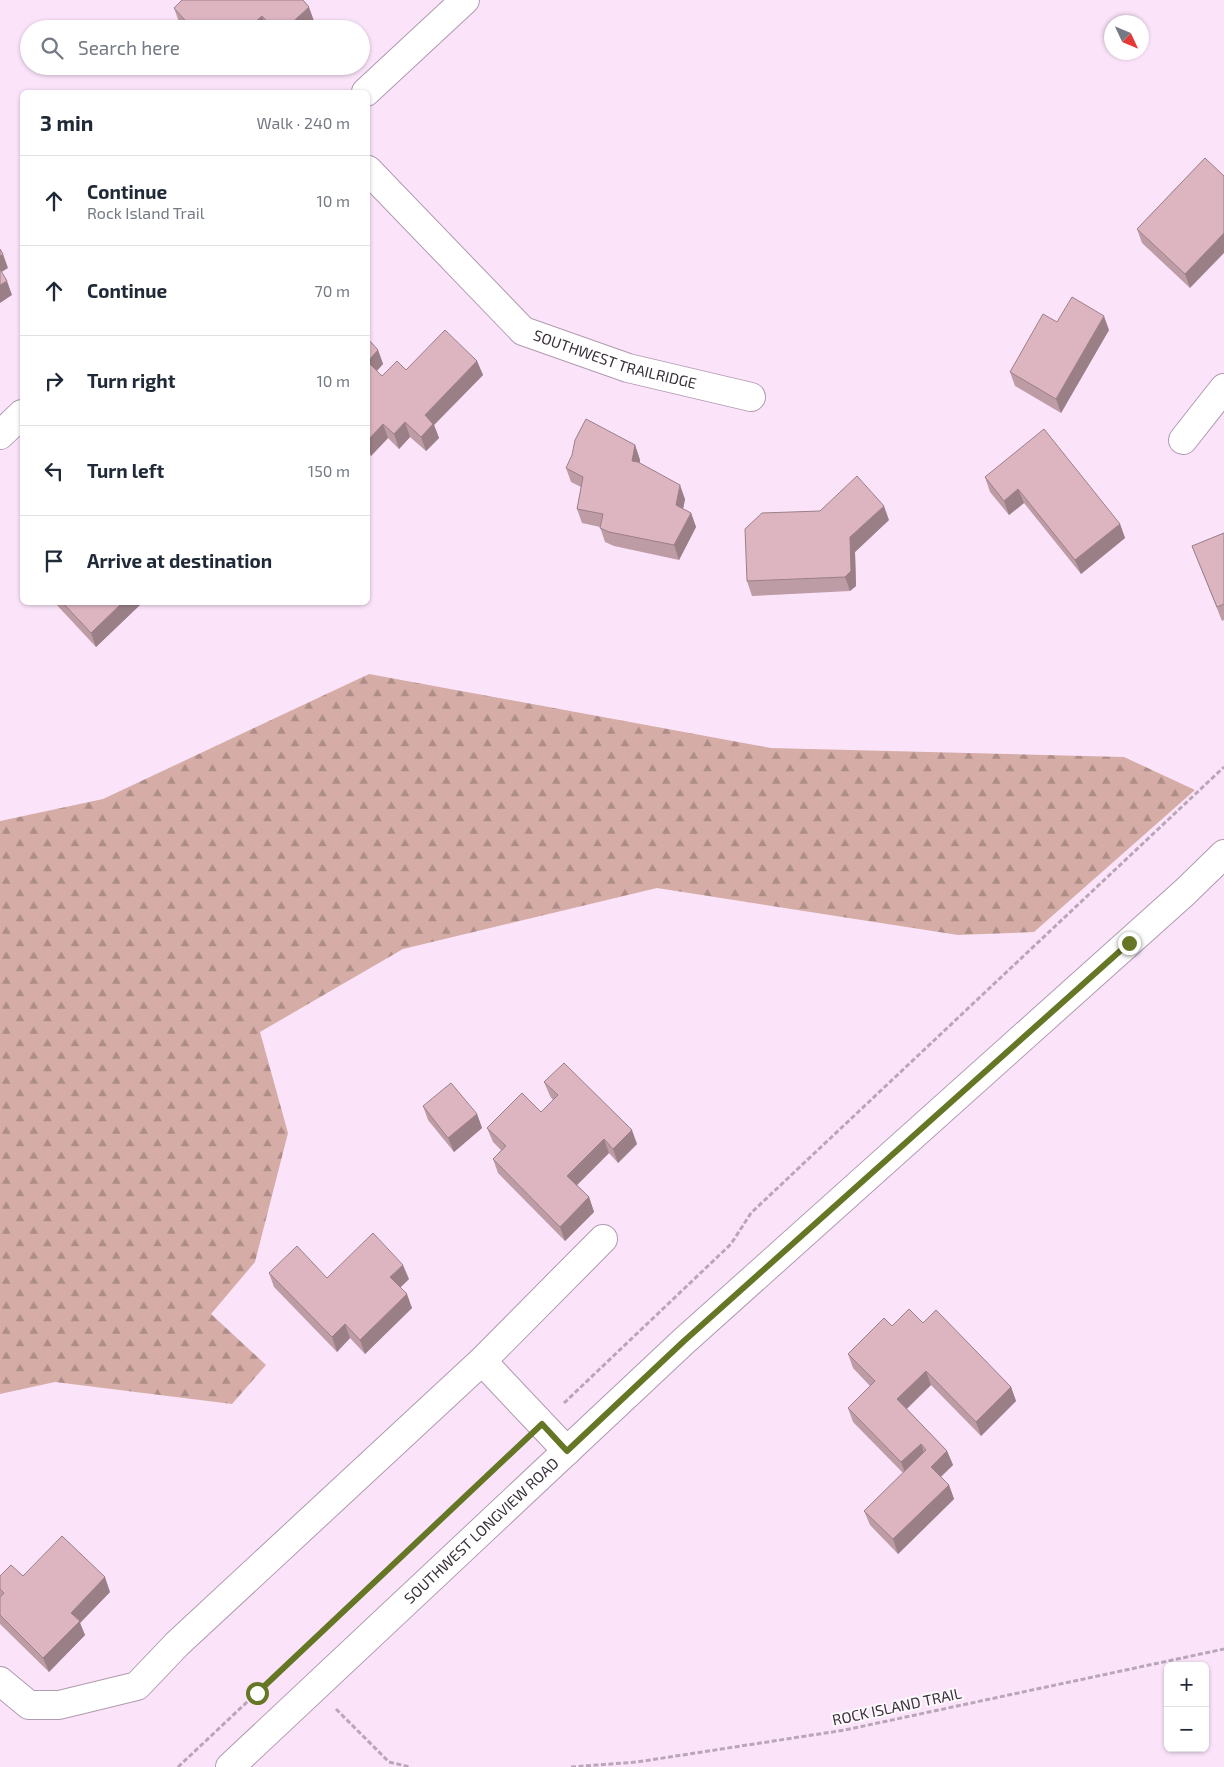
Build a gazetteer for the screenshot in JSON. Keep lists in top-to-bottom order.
{
  "streets": {
    "street": ["SOUTHWEST TRAILRIDGE", "SOUTHWEST LONGVIEW ROAD"],
    "path": ["ROCK ISLAND TRAIL"]
  },
  "north": "bottom right",
  "page": {
    "search": "Search here",
    "heading": ["3 min", "Walk · 240 m"],
    "list": [
      ["Continue", "Rock Island Trail", "10 m"],
      ["Continue", "70 m"],
      ["Turn right", "10 m"],
      ["Turn left", "150 m"],
      "Arrive at destination"
    ],
    "map_buttons": ["+", "−"]
  }
}
